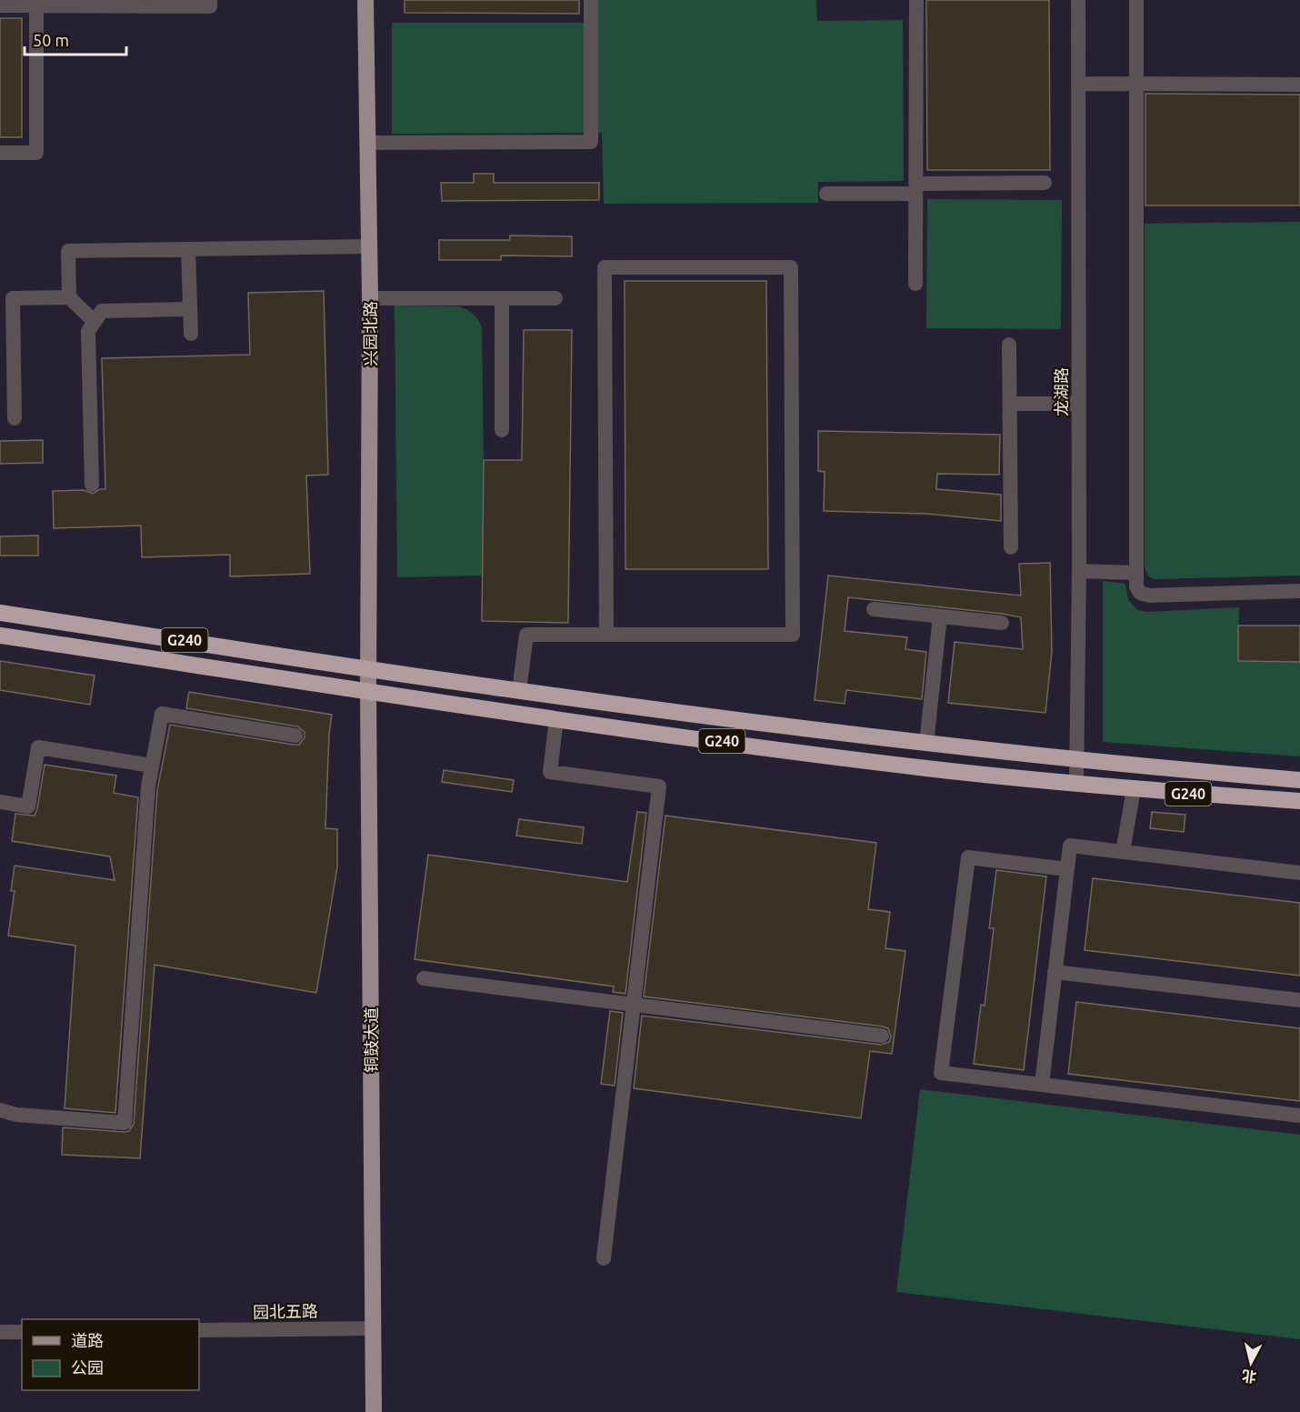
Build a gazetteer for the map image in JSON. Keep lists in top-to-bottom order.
{
  "streets": {
    "highway": ["G240"],
    "main road": ["兴园北路", "铜鼓大道"],
    "street": ["龙湖路", "园北五路"]
  },
  "crossings": [
    ["兴园北路", "G240"],
    ["兴园北路", "铜鼓大道"],
    ["龙湖路", "G240"],
    ["G240", "铜鼓大道"],
    ["铜鼓大道", "园北五路"]
  ],
  "legend": ["道路", "公园"],
  "scale_bar": "50 m",
  "north": "bottom"
}
